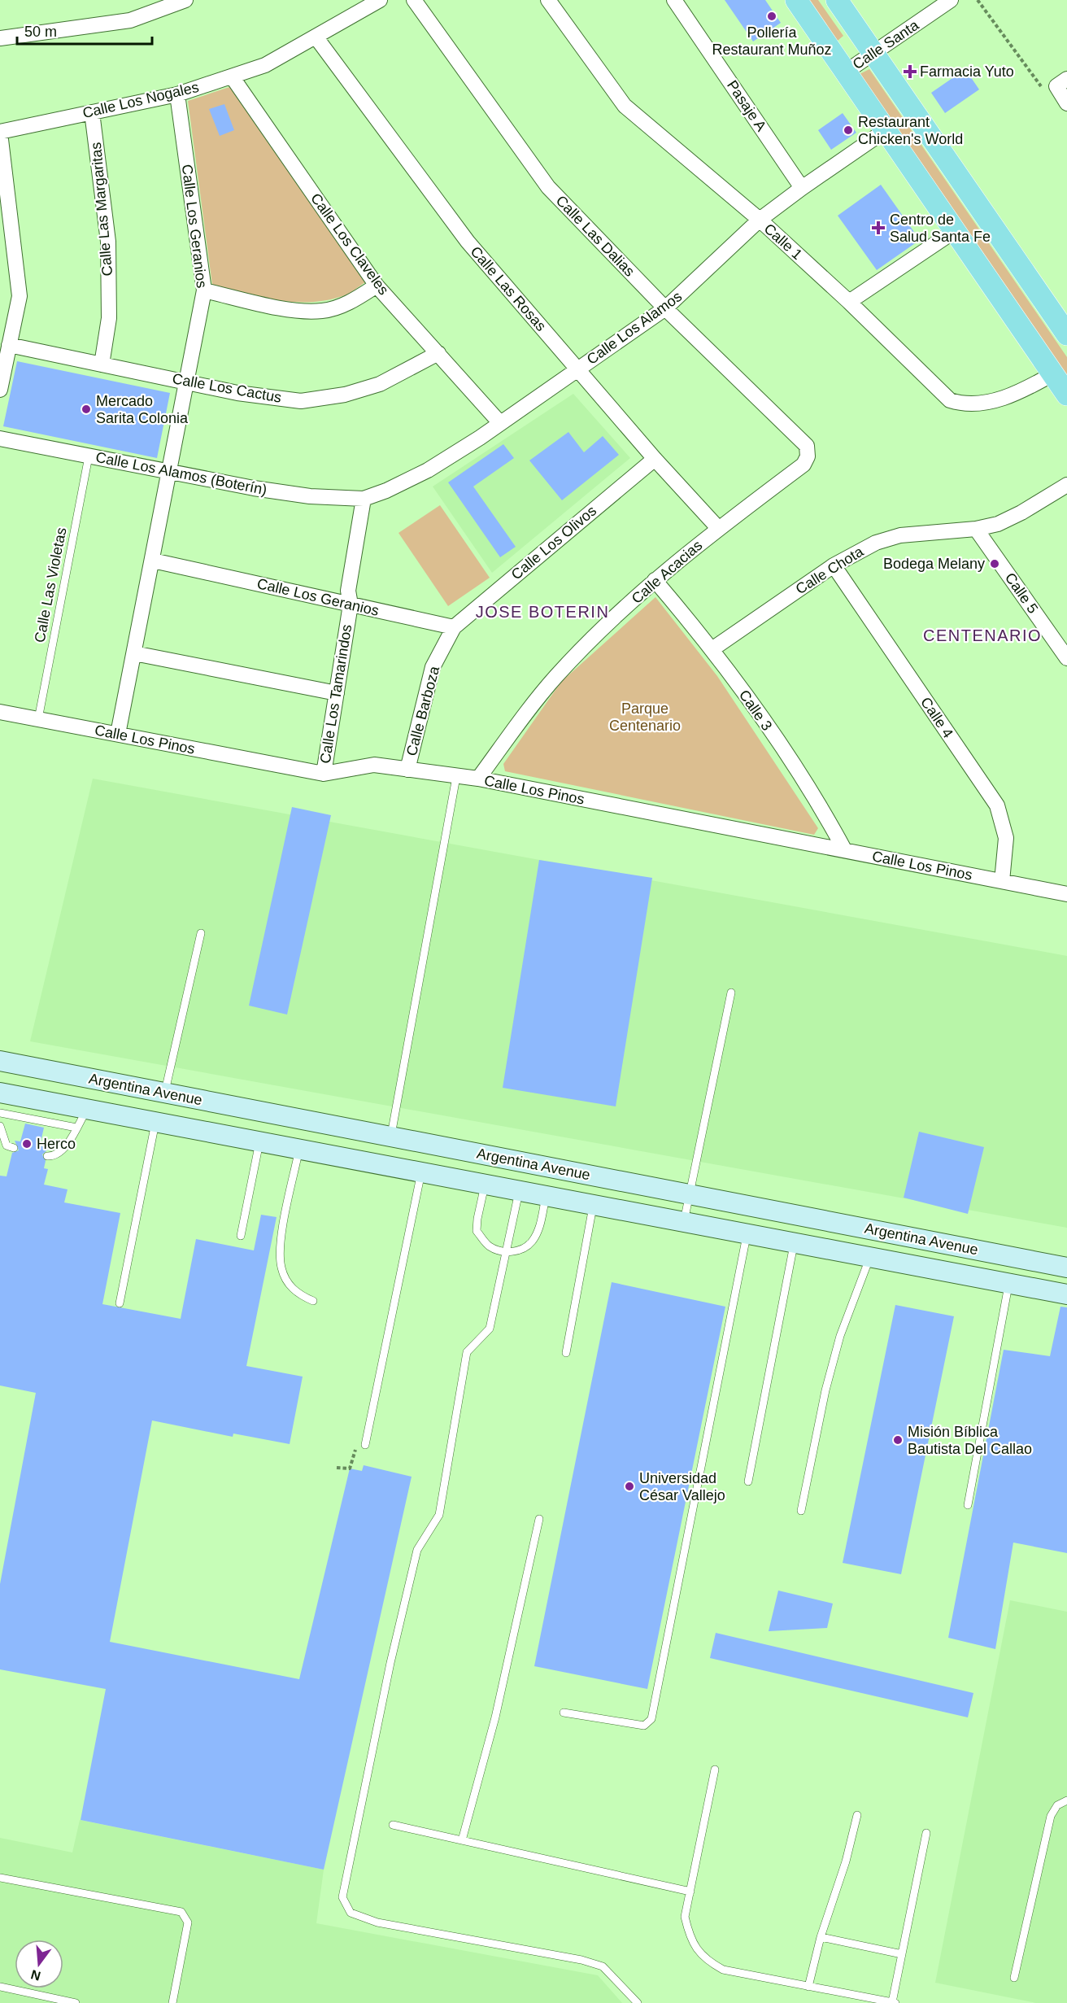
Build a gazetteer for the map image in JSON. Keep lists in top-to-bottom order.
{
  "streets": {
    "main road": ["Argentina Avenue"],
    "street": [
      "Calle Santa",
      "Calle Los Nogales",
      "Pasaje A",
      "Calle Las Margaritas",
      "Calle Los Geranios",
      "Calle Las Dalias",
      "Calle 1",
      "Calle Los Claveles",
      "Calle Las Rosas",
      "Calle Los Alamos",
      "Calle Los Cactus",
      "Calle Los Alamos (Boterín)",
      "Calle Los Olivos",
      "Calle Chota",
      "Calle Acacias",
      "Calle 5",
      "Calle Los Tamarindos",
      "Calle 3",
      "Calle Barboza",
      "Calle 4",
      "Calle Los Pinos"
    ],
    "lane": ["Calle Las Violetas"]
  },
  "crossings": [
    ["Calle Los Nogales", "Calle Las Margaritas"],
    ["Calle Los Nogales", "Calle Los Geranios"],
    ["Calle Los Nogales", "Calle Los Claveles"],
    ["Calle Los Nogales", "Calle Las Rosas"],
    ["Pasaje A", "Calle Los Alamos"],
    ["Calle Las Margaritas", "Calle Los Cactus"],
    ["Calle Los Geranios", "Calle Los Cactus"],
    ["Calle Los Geranios", "Calle Los Alamos (Boterín)"],
    ["Calle Los Geranios", "Calle Los Olivos"],
    ["Calle Los Geranios", "Calle Los Tamarindos"],
    ["Calle Los Geranios", "Calle Barboza"],
    ["Calle Los Geranios", "Calle Los Pinos"],
    ["Calle Las Dalias", "Calle Los Alamos"],
    ["Calle Las Dalias", "Calle Acacias"],
    ["Calle 1", "Calle Los Alamos"],
    ["Calle Los Claveles", "Calle Los Alamos"],
    ["Calle Los Claveles", "Calle Los Cactus"],
    ["Calle Las Rosas", "Calle Los Alamos"],
    ["Calle Las Rosas", "Calle Los Olivos"],
    ["Calle Las Rosas", "Calle Acacias"],
    ["Calle Los Alamos", "Calle Los Alamos (Boterín)"],
    ["Calle Los Alamos", "Calle Los Tamarindos"],
    ["Calle Los Alamos (Boterín)", "Calle Las Violetas"],
    ["Calle Los Alamos (Boterín)", "Calle Los Tamarindos"],
    ["Calle Los Olivos", "Calle Barboza"],
    ["Calle Chota", "Calle 5"],
    ["Calle Chota", "Calle 3"],
    ["Calle Chota", "Calle 4"],
    ["Calle Acacias", "Calle 3"],
    ["Calle Acacias", "Calle Los Pinos"],
    ["Calle Las Violetas", "Calle Los Pinos"],
    ["Calle Los Tamarindos", "Calle Los Pinos"],
    ["Calle 3", "Calle Los Pinos"],
    ["Calle Barboza", "Calle Los Pinos"],
    ["Calle 4", "Calle Los Pinos"]
  ],
  "districts": ["JOSE BOTERIN", "CENTENARIO"],
  "parks": ["Parque Centenario"],
  "places": {
    "other": [
      "Pollería Restaurant Muñoz",
      "Restaurant Chicken's World",
      "Mercado Sarita Colonia",
      "Bodega Melany",
      "Herco",
      "Misión Bíblica Bautista Del Callao",
      "Universidad César Vallejo"
    ],
    "health": ["Farmacia Yuto", "Centro de Salud Santa Fe"]
  },
  "scale_bar": "50 m",
  "north": "bottom"
}
